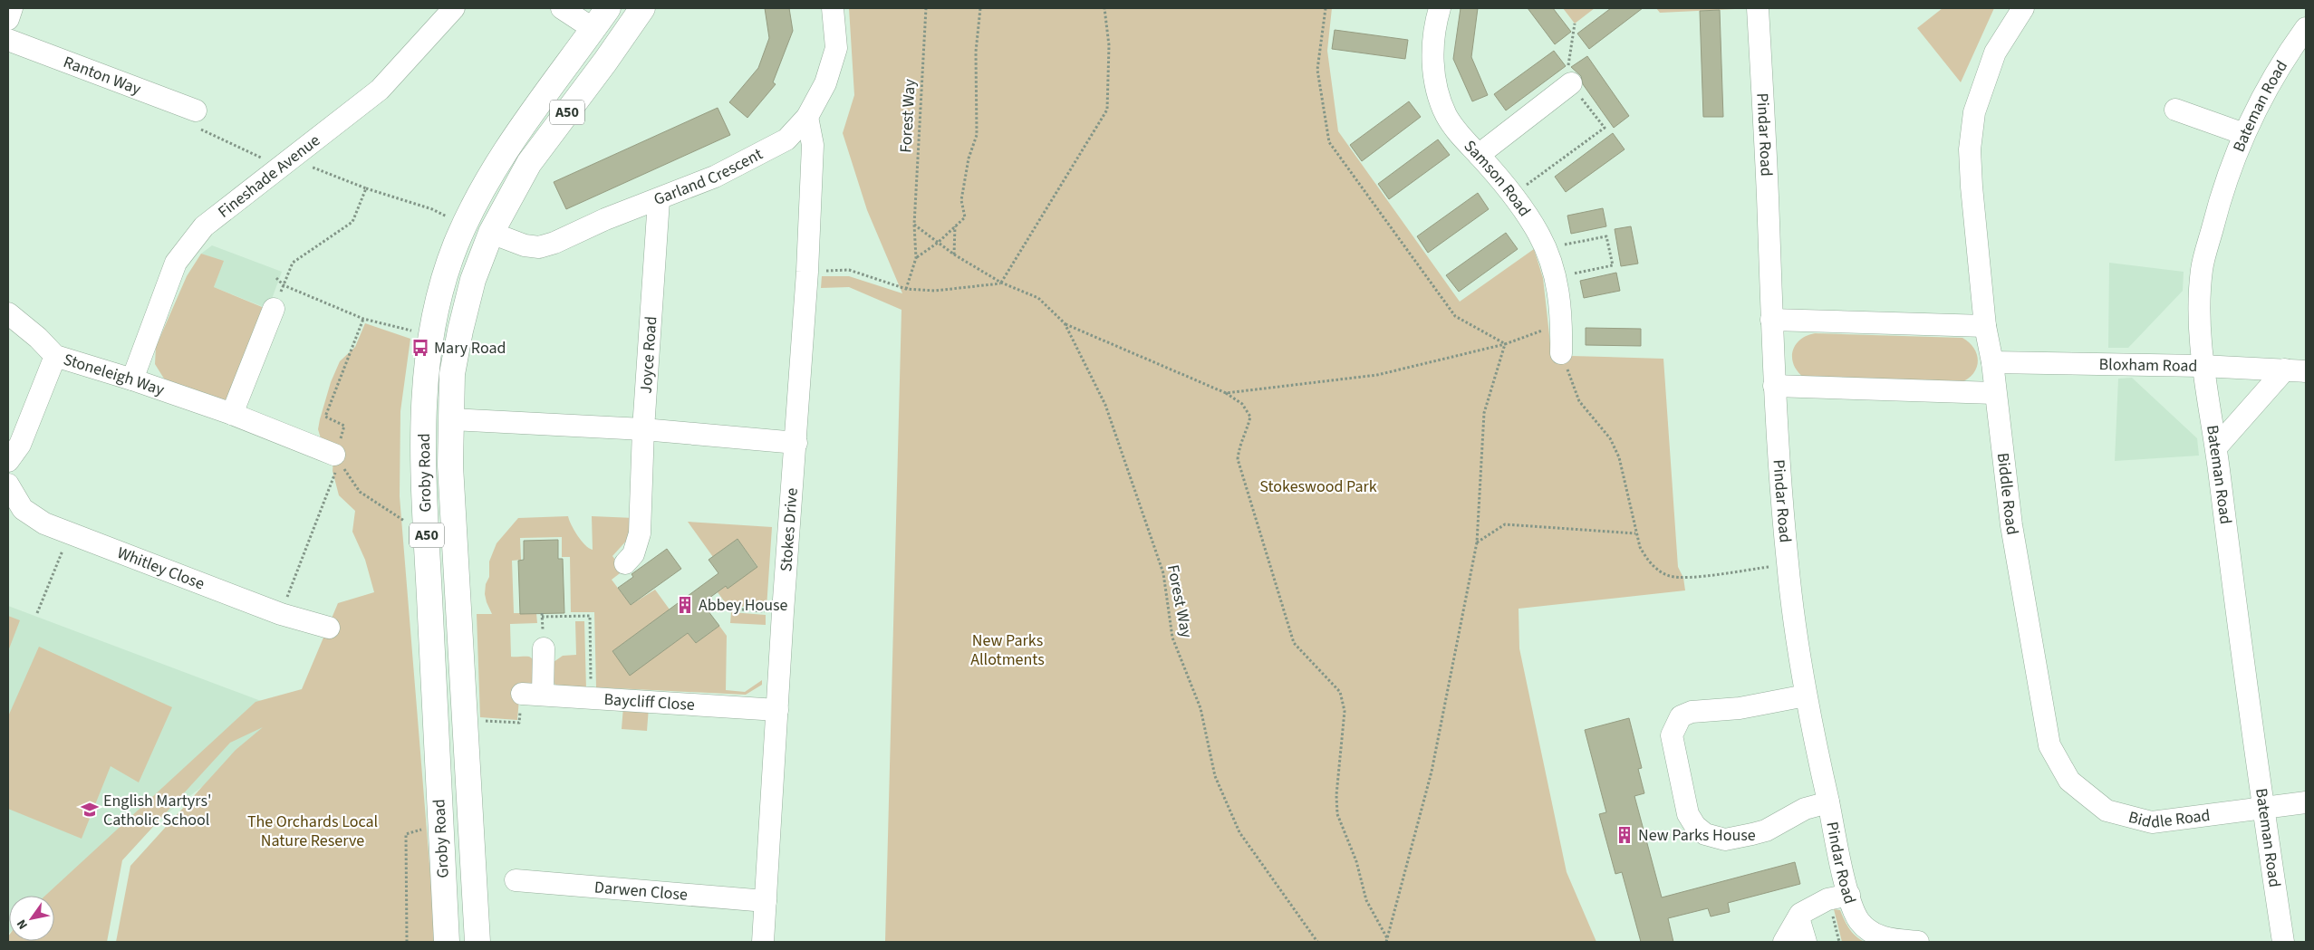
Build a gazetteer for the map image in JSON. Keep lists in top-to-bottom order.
{
  "streets": {
    "main road": ["A50", "Groby Road"],
    "street": [
      "Ranton Way",
      "Bateman Road",
      "Pindar Road",
      "Fineshade Avenue",
      "Garland Crescent",
      "Samson Road",
      "Joyce Road",
      "Bloxham Road",
      "Stoneleigh Way",
      "Biddle Road",
      "Stokes Drive",
      "Whitley Close",
      "Baycliff Close",
      "Darwen Close"
    ],
    "path": ["Forest Way"]
  },
  "crossings": [
    ["Bateman Road", "Bloxham Road"],
    ["Bateman Road", "Biddle Road"],
    ["Forest Way", "Stokes Drive"],
    ["Fineshade Avenue", "Stoneleigh Way"],
    ["Garland Crescent", "Joyce Road"],
    ["Garland Crescent", "Groby Road"],
    ["Garland Crescent", "Stokes Drive"],
    ["Bloxham Road", "Biddle Road"],
    ["Stokes Drive", "Baycliff Close"],
    ["Stokes Drive", "Darwen Close"]
  ],
  "parks": ["Stokeswood Park", "New Parks Allotments", "The Orchards Local Nature Reserve"],
  "places": {
    "bus stop": ["Mary Road"],
    "building": ["Abbey House", "New Parks House"],
    "school or university": ["English Martyrs' Catholic School"]
  },
  "north": "bottom left"
}
